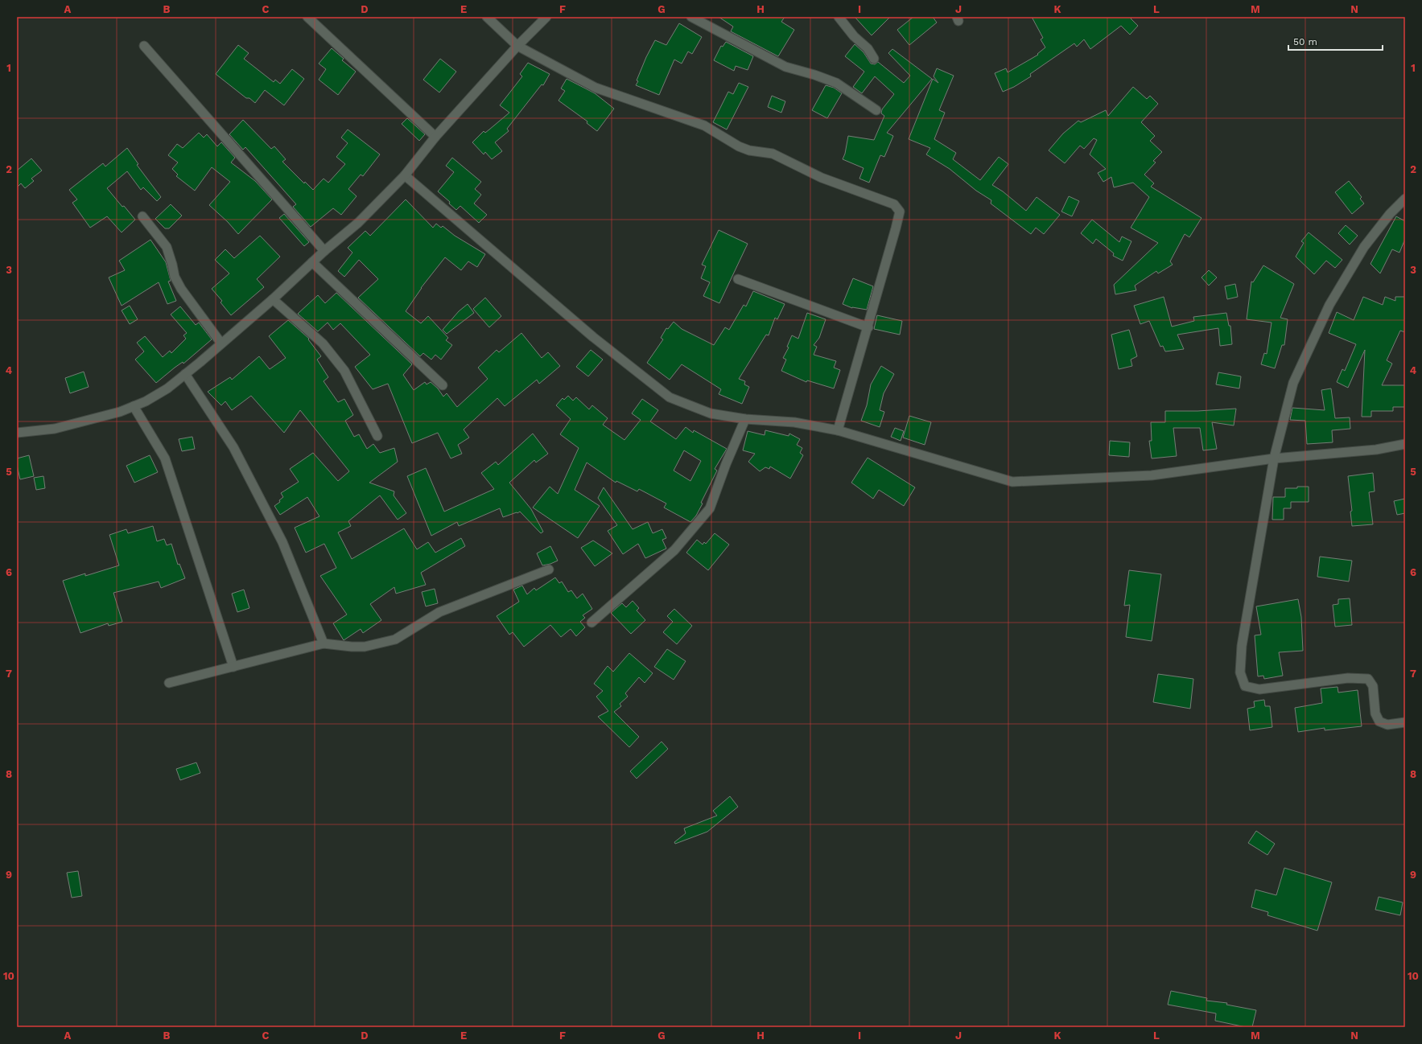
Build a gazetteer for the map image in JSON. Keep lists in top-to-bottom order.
{
  "scale_bar": "50 m",
  "grid": {
    "columns": [
      "A",
      "B",
      "C",
      "D",
      "E",
      "F",
      "G",
      "H",
      "I",
      "J",
      "K",
      "L",
      "M",
      "N"
    ],
    "rows": [
      "1",
      "2",
      "3",
      "4",
      "5",
      "6",
      "7",
      "8",
      "9",
      "10"
    ]
  }
}
